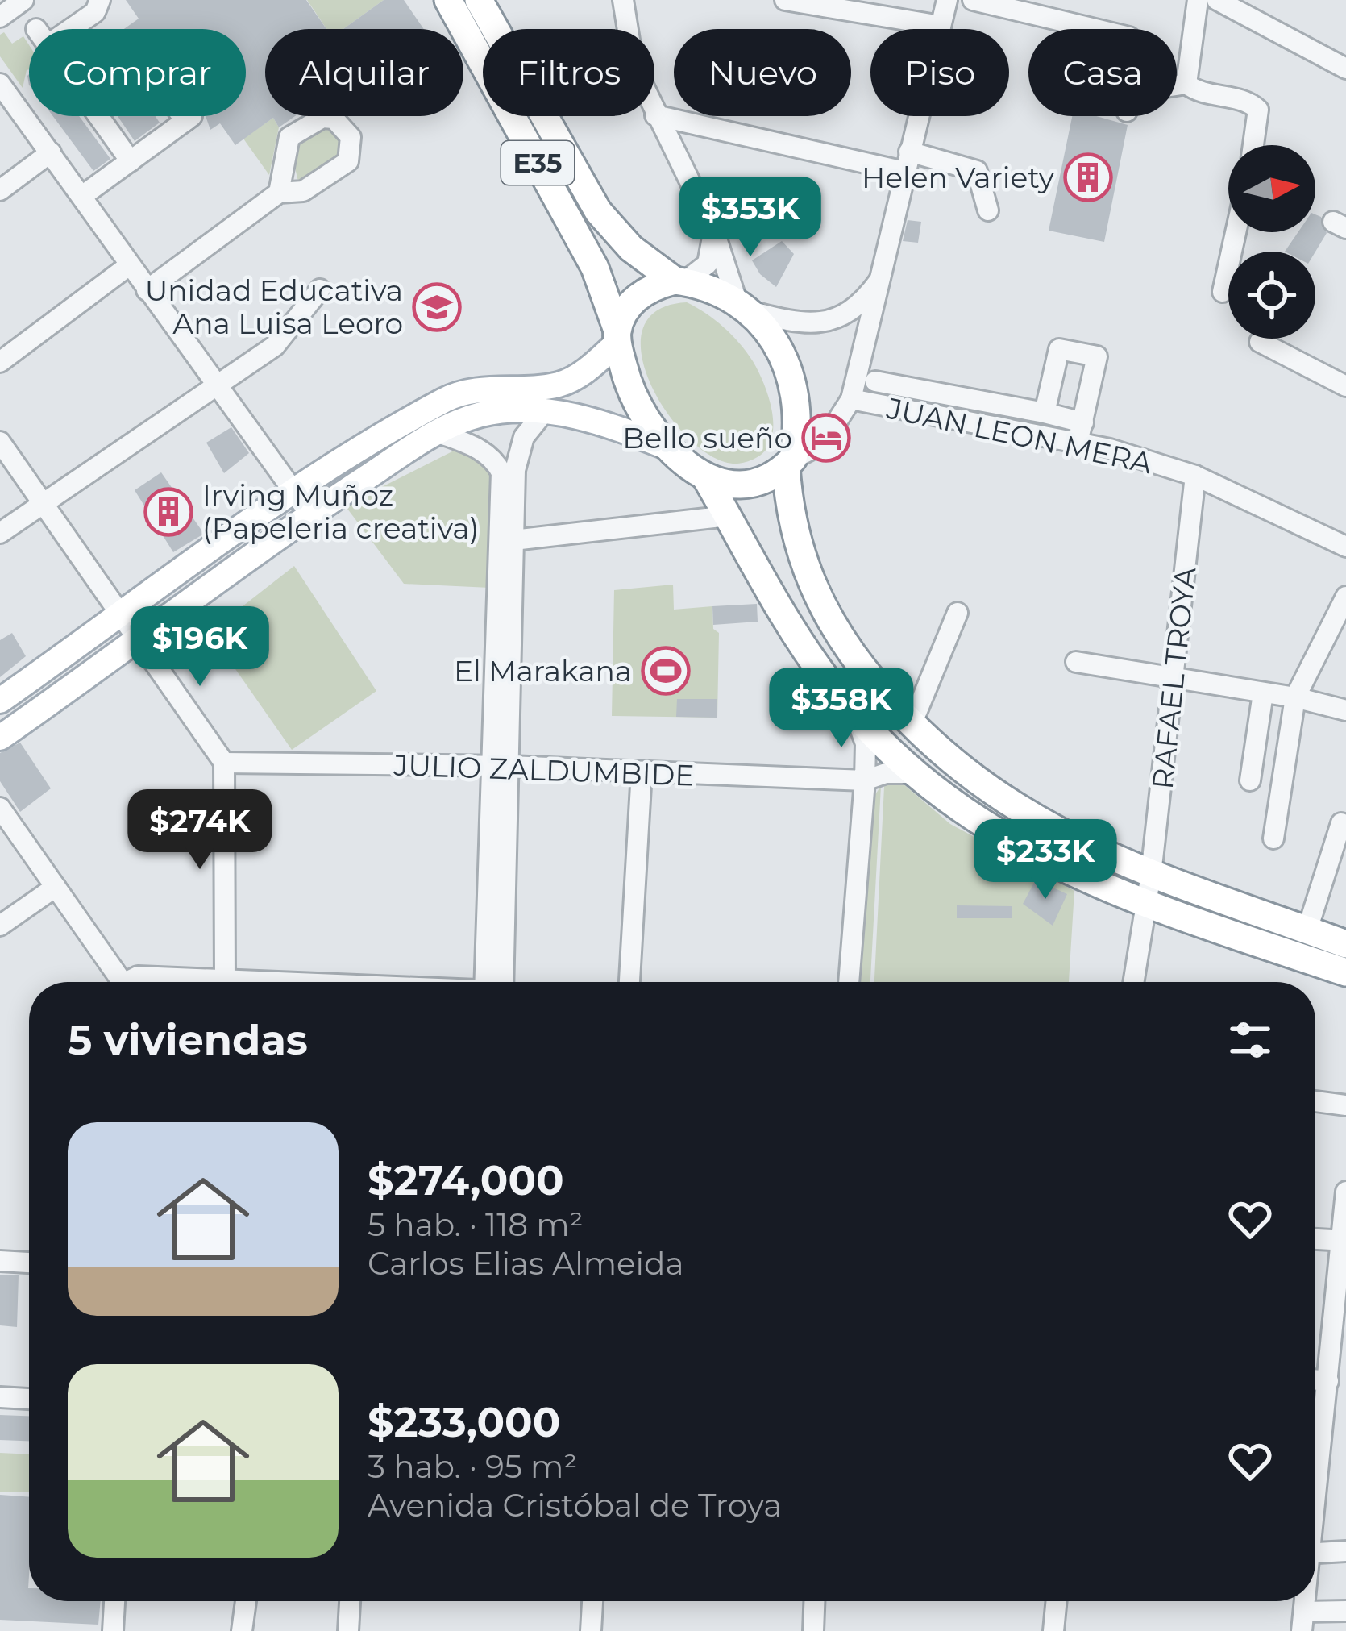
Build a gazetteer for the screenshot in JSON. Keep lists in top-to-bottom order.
{
  "streets": {
    "highway": ["E35"],
    "street": ["JUAN LEON MERA", "RAFAEL TROYA", "JULIO ZALDUMBIDE"]
  },
  "crossings": [
    ["E35", "RAFAEL TROYA"],
    ["E35", "JULIO ZALDUMBIDE"],
    ["JUAN LEON MERA", "RAFAEL TROYA"]
  ],
  "places": {
    "building": ["Helen Variety", "Irving Muñoz (Papeleria creativa)"],
    "school or university": ["Unidad Educativa Ana Luisa Leoro"],
    "hotel": ["Bello sueño"],
    "sports": ["El Marakana"]
  },
  "north": "right",
  "page": {
    "chip": [
      "Comprar",
      "Alquilar",
      "Filtros",
      "Nuevo",
      "Piso",
      "Casa"
    ],
    "price": [
      "$353K",
      "$196K",
      "$358K",
      "$274K",
      "$233K"
    ],
    "heading": "5 viviendas",
    "list": [
      {
        "name": "$274,000",
        "note": "5 hab. · 118 m² · Carlos Elias Almeida"
      },
      {
        "name": "$233,000",
        "note": "3 hab. · 95 m² · Avenida Cristóbal de Troya"
      }
    ]
  }
}
